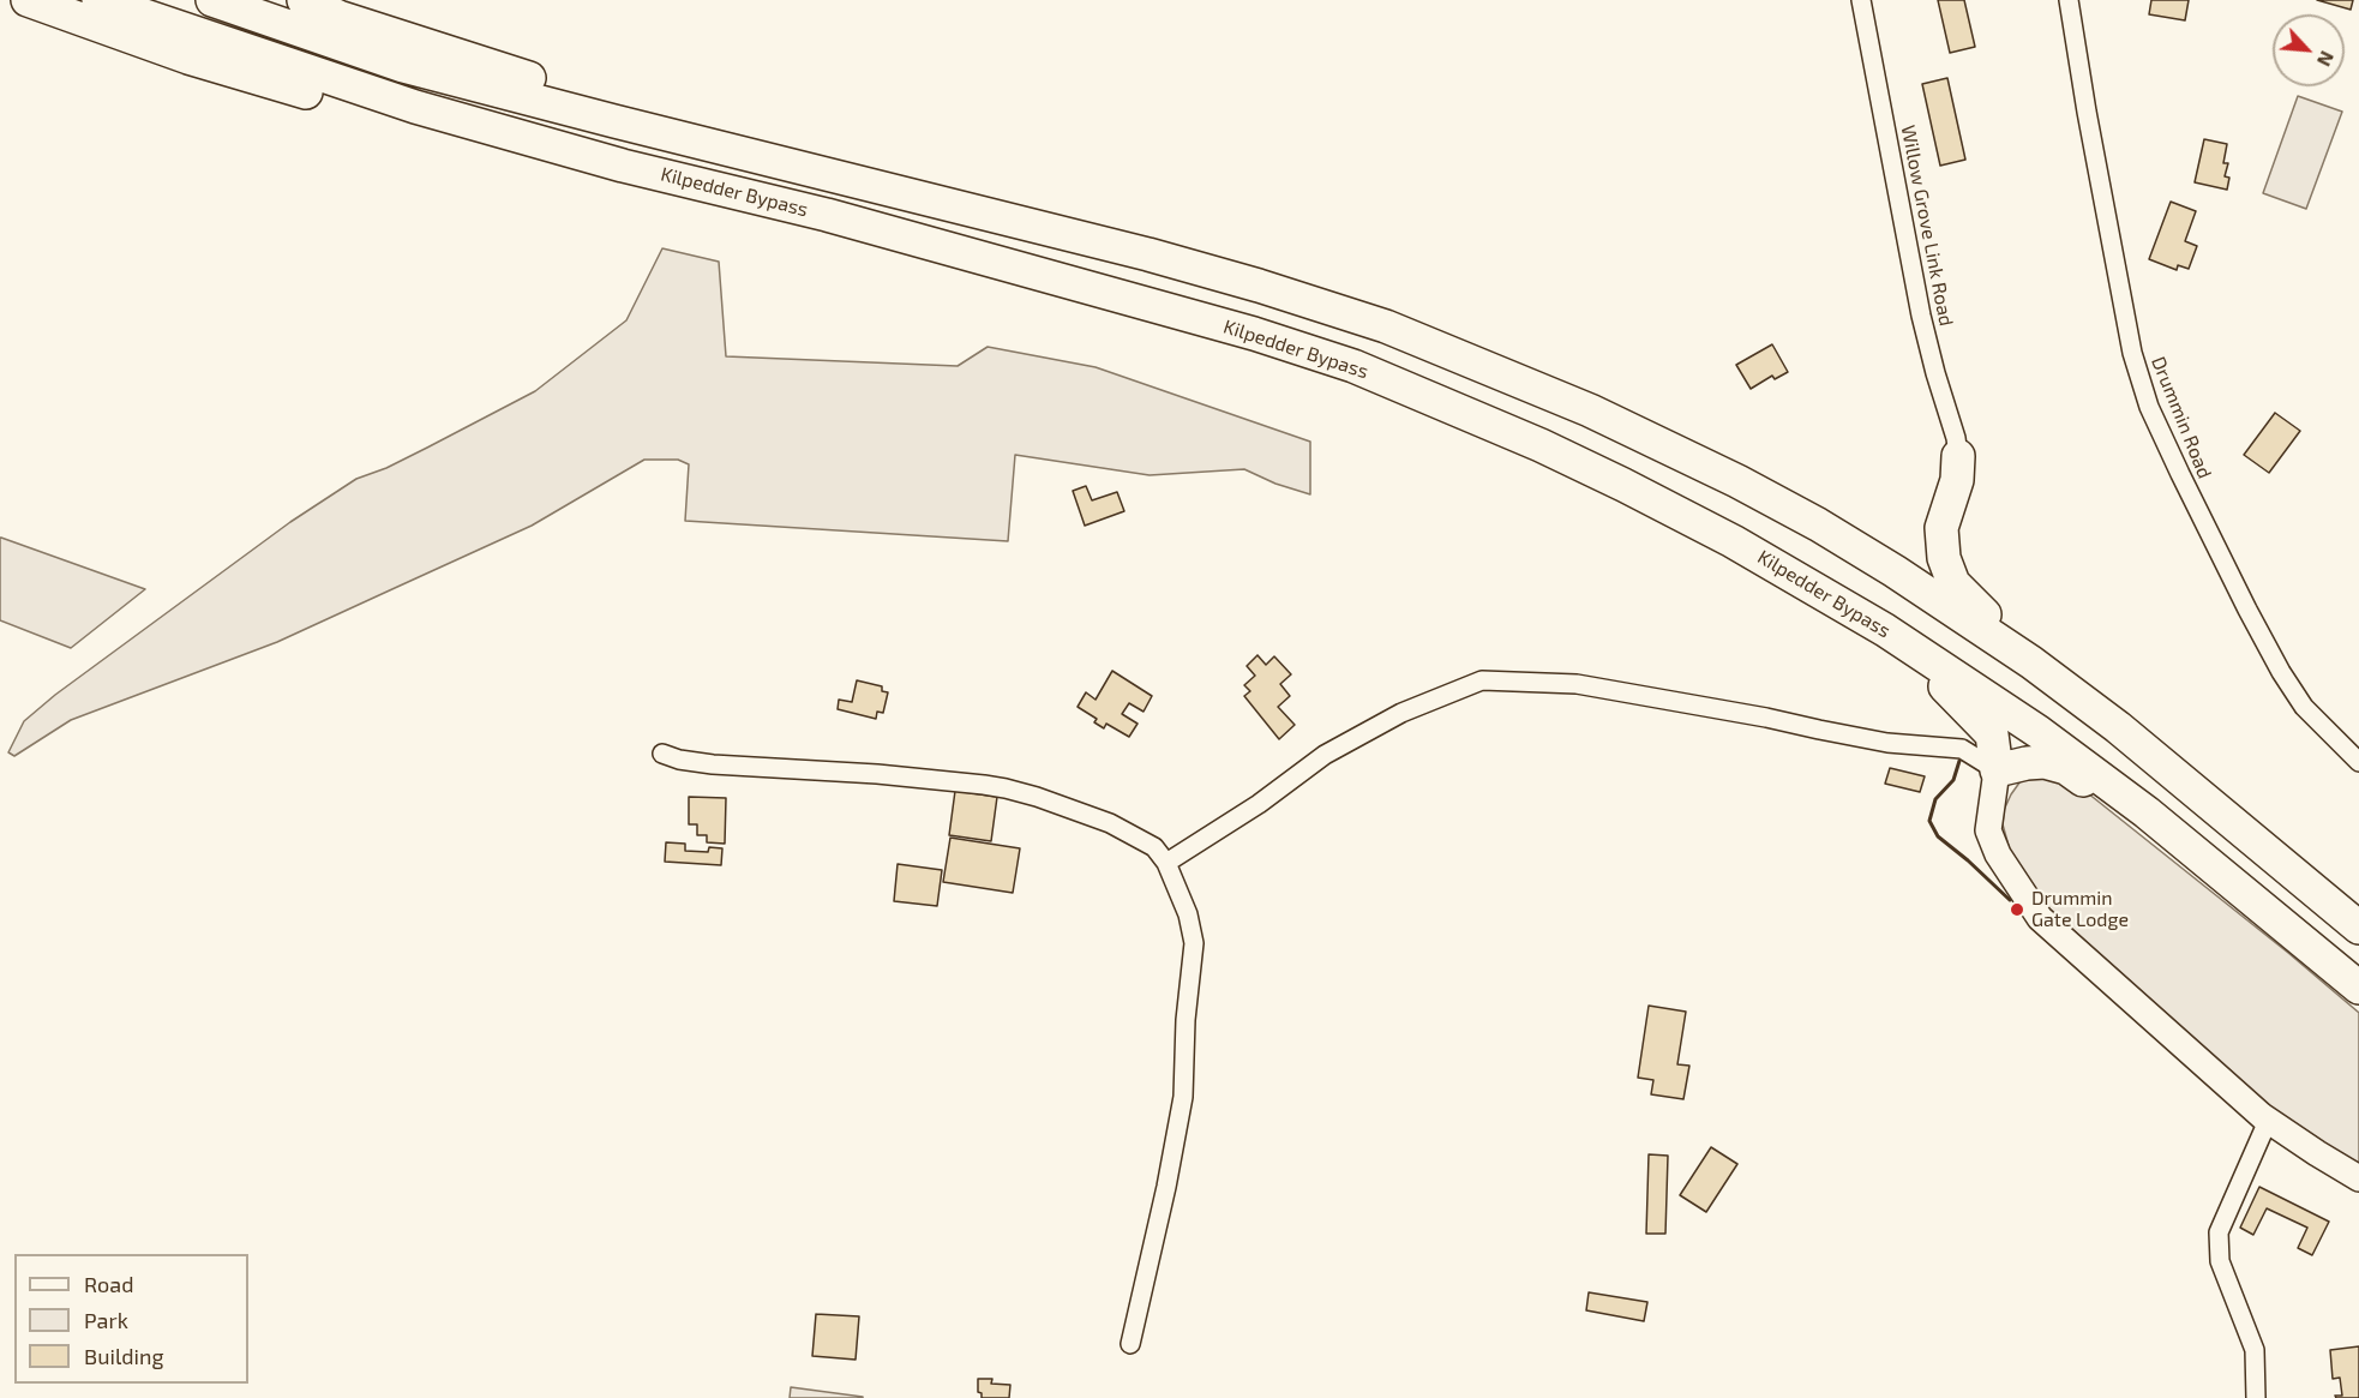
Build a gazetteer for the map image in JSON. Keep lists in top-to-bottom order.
{
  "streets": {
    "highway": ["Kilpedder Bypass"],
    "street": ["Willow Grove Link Road", "Drummin Road"]
  },
  "places": ["Drummin Gate Lodge"],
  "legend": ["Road", "Park", "Building"],
  "north": "bottom right"
}
